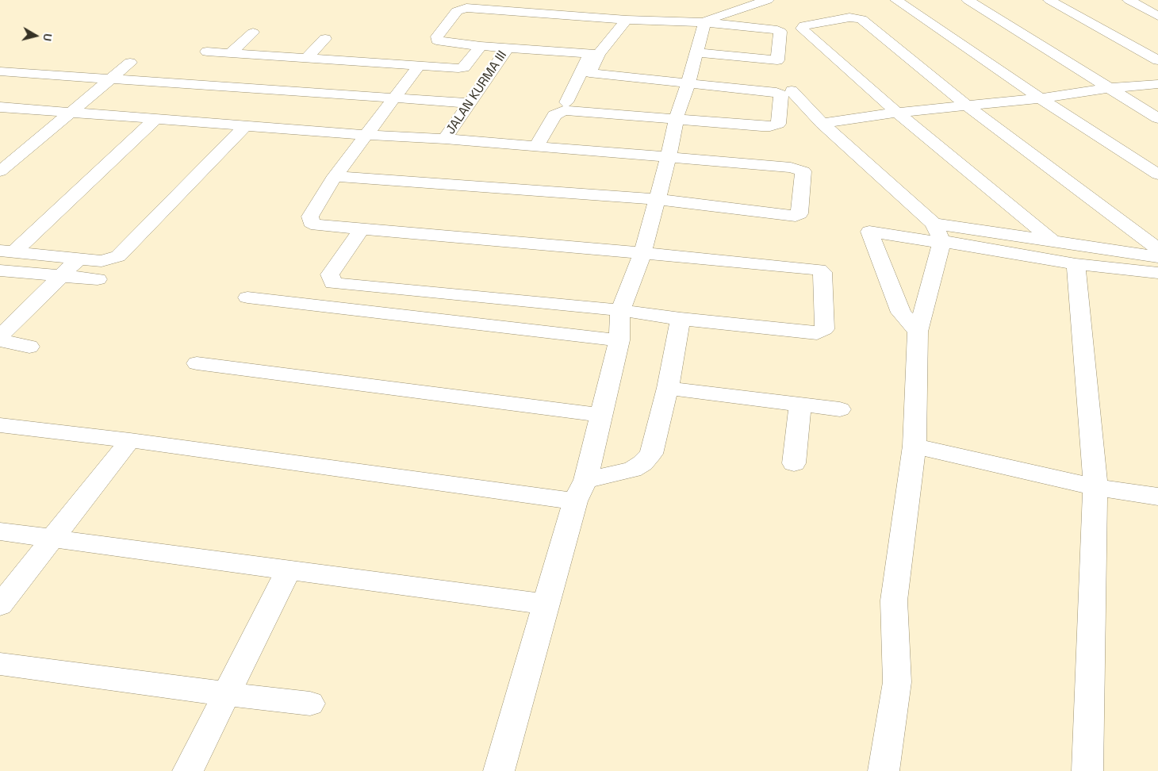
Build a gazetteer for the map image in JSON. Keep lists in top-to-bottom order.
{
  "streets": {
    "street": ["JALAN KURMA III"]
  },
  "north": "right"
}
